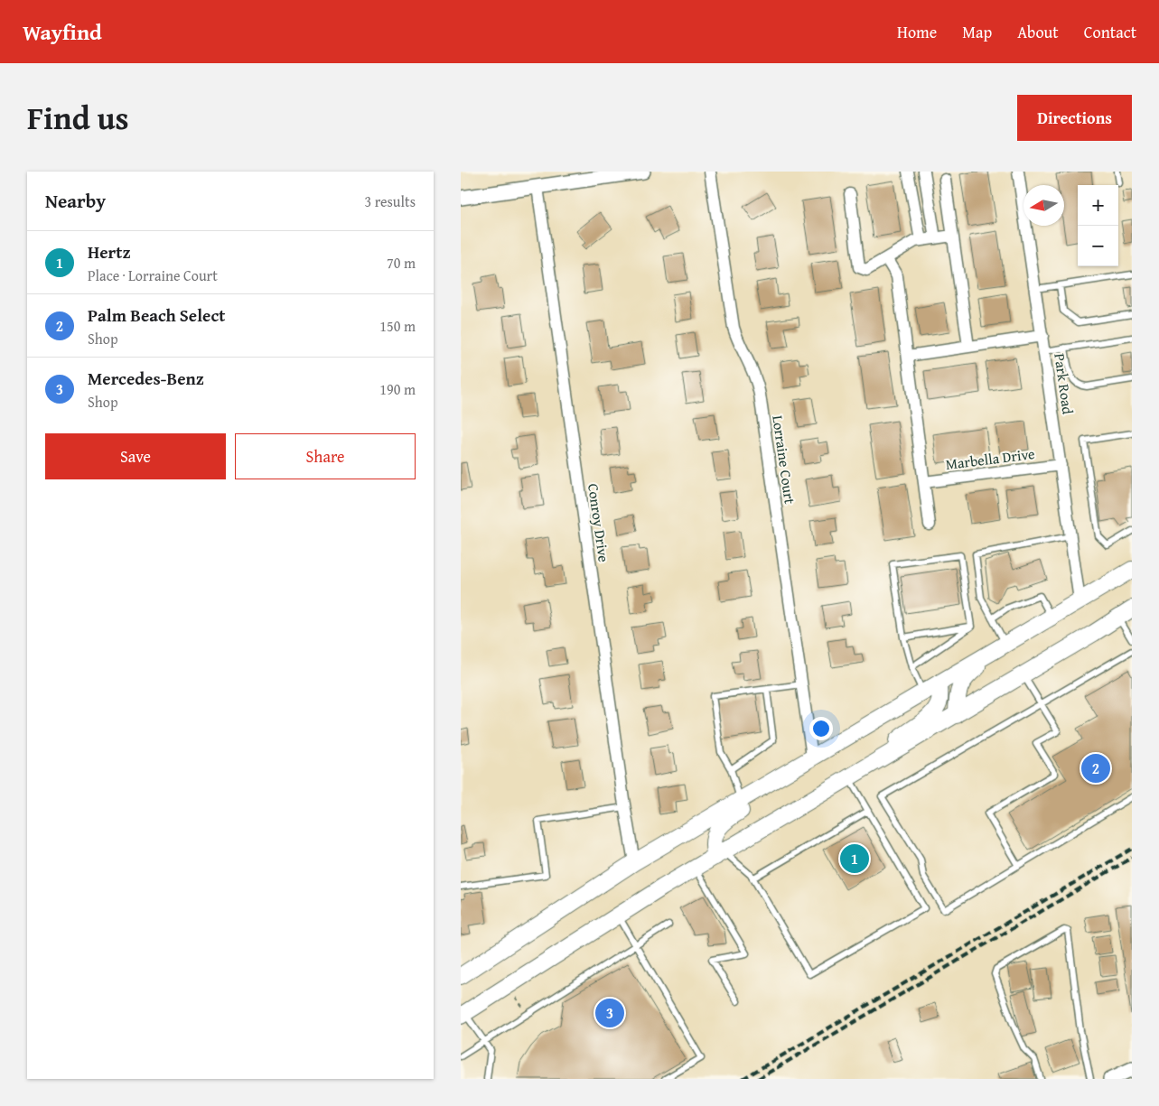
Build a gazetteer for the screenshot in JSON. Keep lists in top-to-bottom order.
{
  "streets": {
    "street": [
      "Park Road",
      "Marbella Drive",
      "Lorraine Court",
      "Conroy Drive"
    ]
  },
  "crossings": [
    ["Park Road", "Marbella Drive"]
  ],
  "north": "left",
  "page": {
    "header": "Wayfind",
    "nav": [
      "Home",
      "Map",
      "About",
      "Contact"
    ],
    "title": "Find us",
    "buttons": [
      "Directions",
      ["Save", "Share"]
    ],
    "heading": ["Nearby", "3 results"],
    "map_buttons": ["+", "−"],
    "list": [
      {
        "mark": "1",
        "name": "Hertz",
        "note": "Place · Lorraine Court",
        "value": "70 m"
      },
      {
        "mark": "2",
        "name": "Palm Beach Select",
        "note": "Shop",
        "value": "150 m"
      },
      {
        "mark": "3",
        "name": "Mercedes-Benz",
        "note": "Shop",
        "value": "190 m"
      }
    ],
    "pins": ["2", "1", "3"]
  }
}
